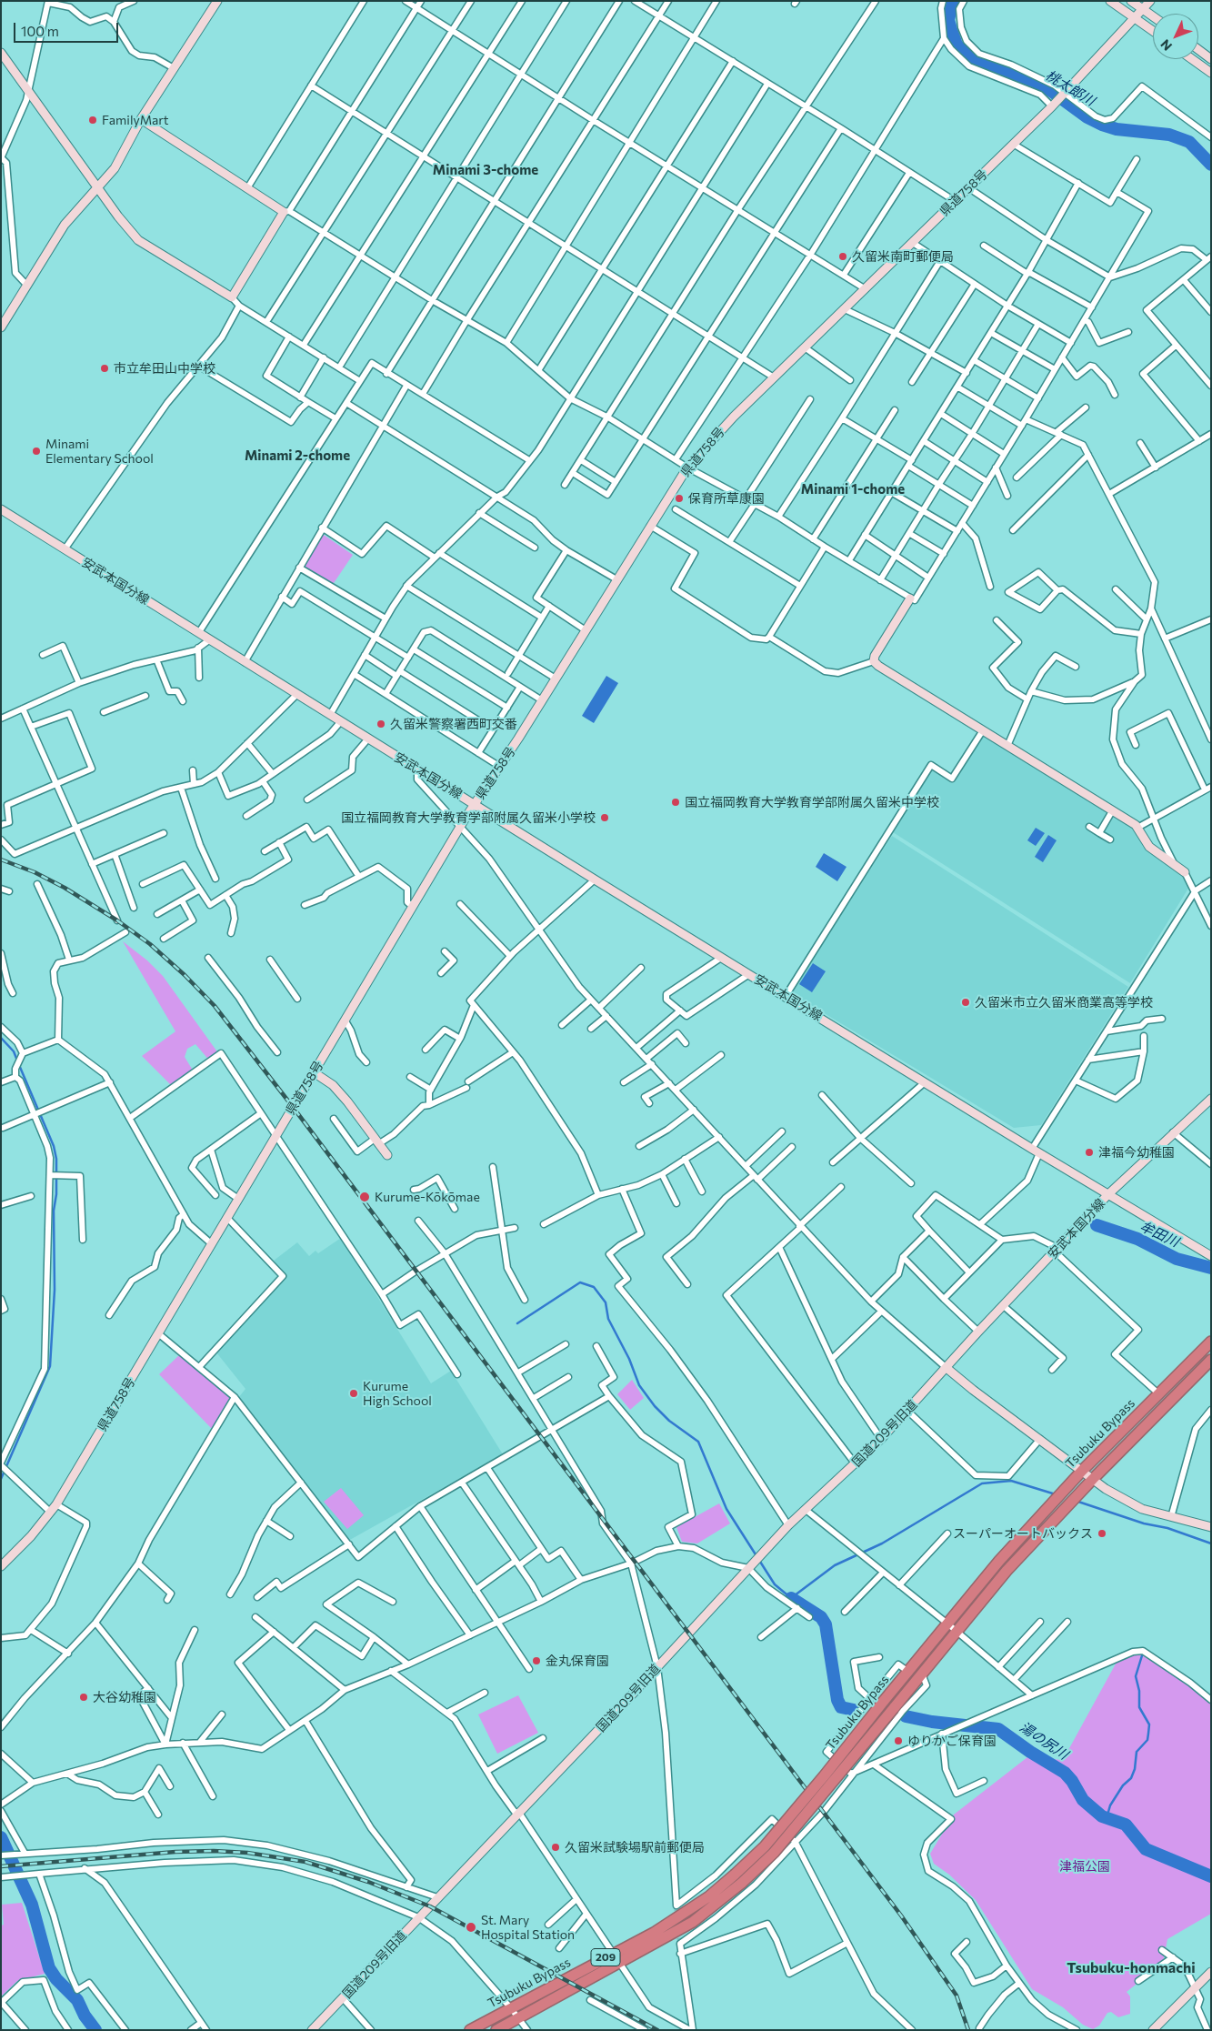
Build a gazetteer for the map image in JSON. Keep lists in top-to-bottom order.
{
  "streets": {
    "highway": ["Tsubuku Bypass", "209"],
    "main road": ["県道758号", "安武本国分線", "国道209号旧道"]
  },
  "crossings": [
    ["県道758号", "安武本国分線"],
    ["安武本国分線", "国道209号旧道"]
  ],
  "districts": [
    "Minami 3-chome",
    "Minami 2-chome",
    "Minami 1-chome",
    "Tsubuku-honmachi"
  ],
  "water": ["桃太郎川", "牟田川", "湯の尻川"],
  "parks": ["津福公園"],
  "places": [
    "FamilyMart",
    "久留米南町郵便局",
    "市立牟田山中学校",
    "Minami Elementary School",
    "保育所草康園",
    "久留米警察署西町交番",
    "国立福岡教育大学教育学部附属久留米中学校",
    "国立福岡教育大学教育学部附属久留米小学校",
    "久留米市立久留米商業高等学校",
    "津福今幼稚園",
    "Kurume-Kōkōmae",
    "Kurume High School",
    "スーパーオートバックス",
    "金丸保育園",
    "大谷幼稚園",
    "ゆりかご保育園",
    "久留米試験場駅前郵便局",
    "St. Mary Hospital Station"
  ],
  "scale_bar": "100 m",
  "north": "bottom left"
}
